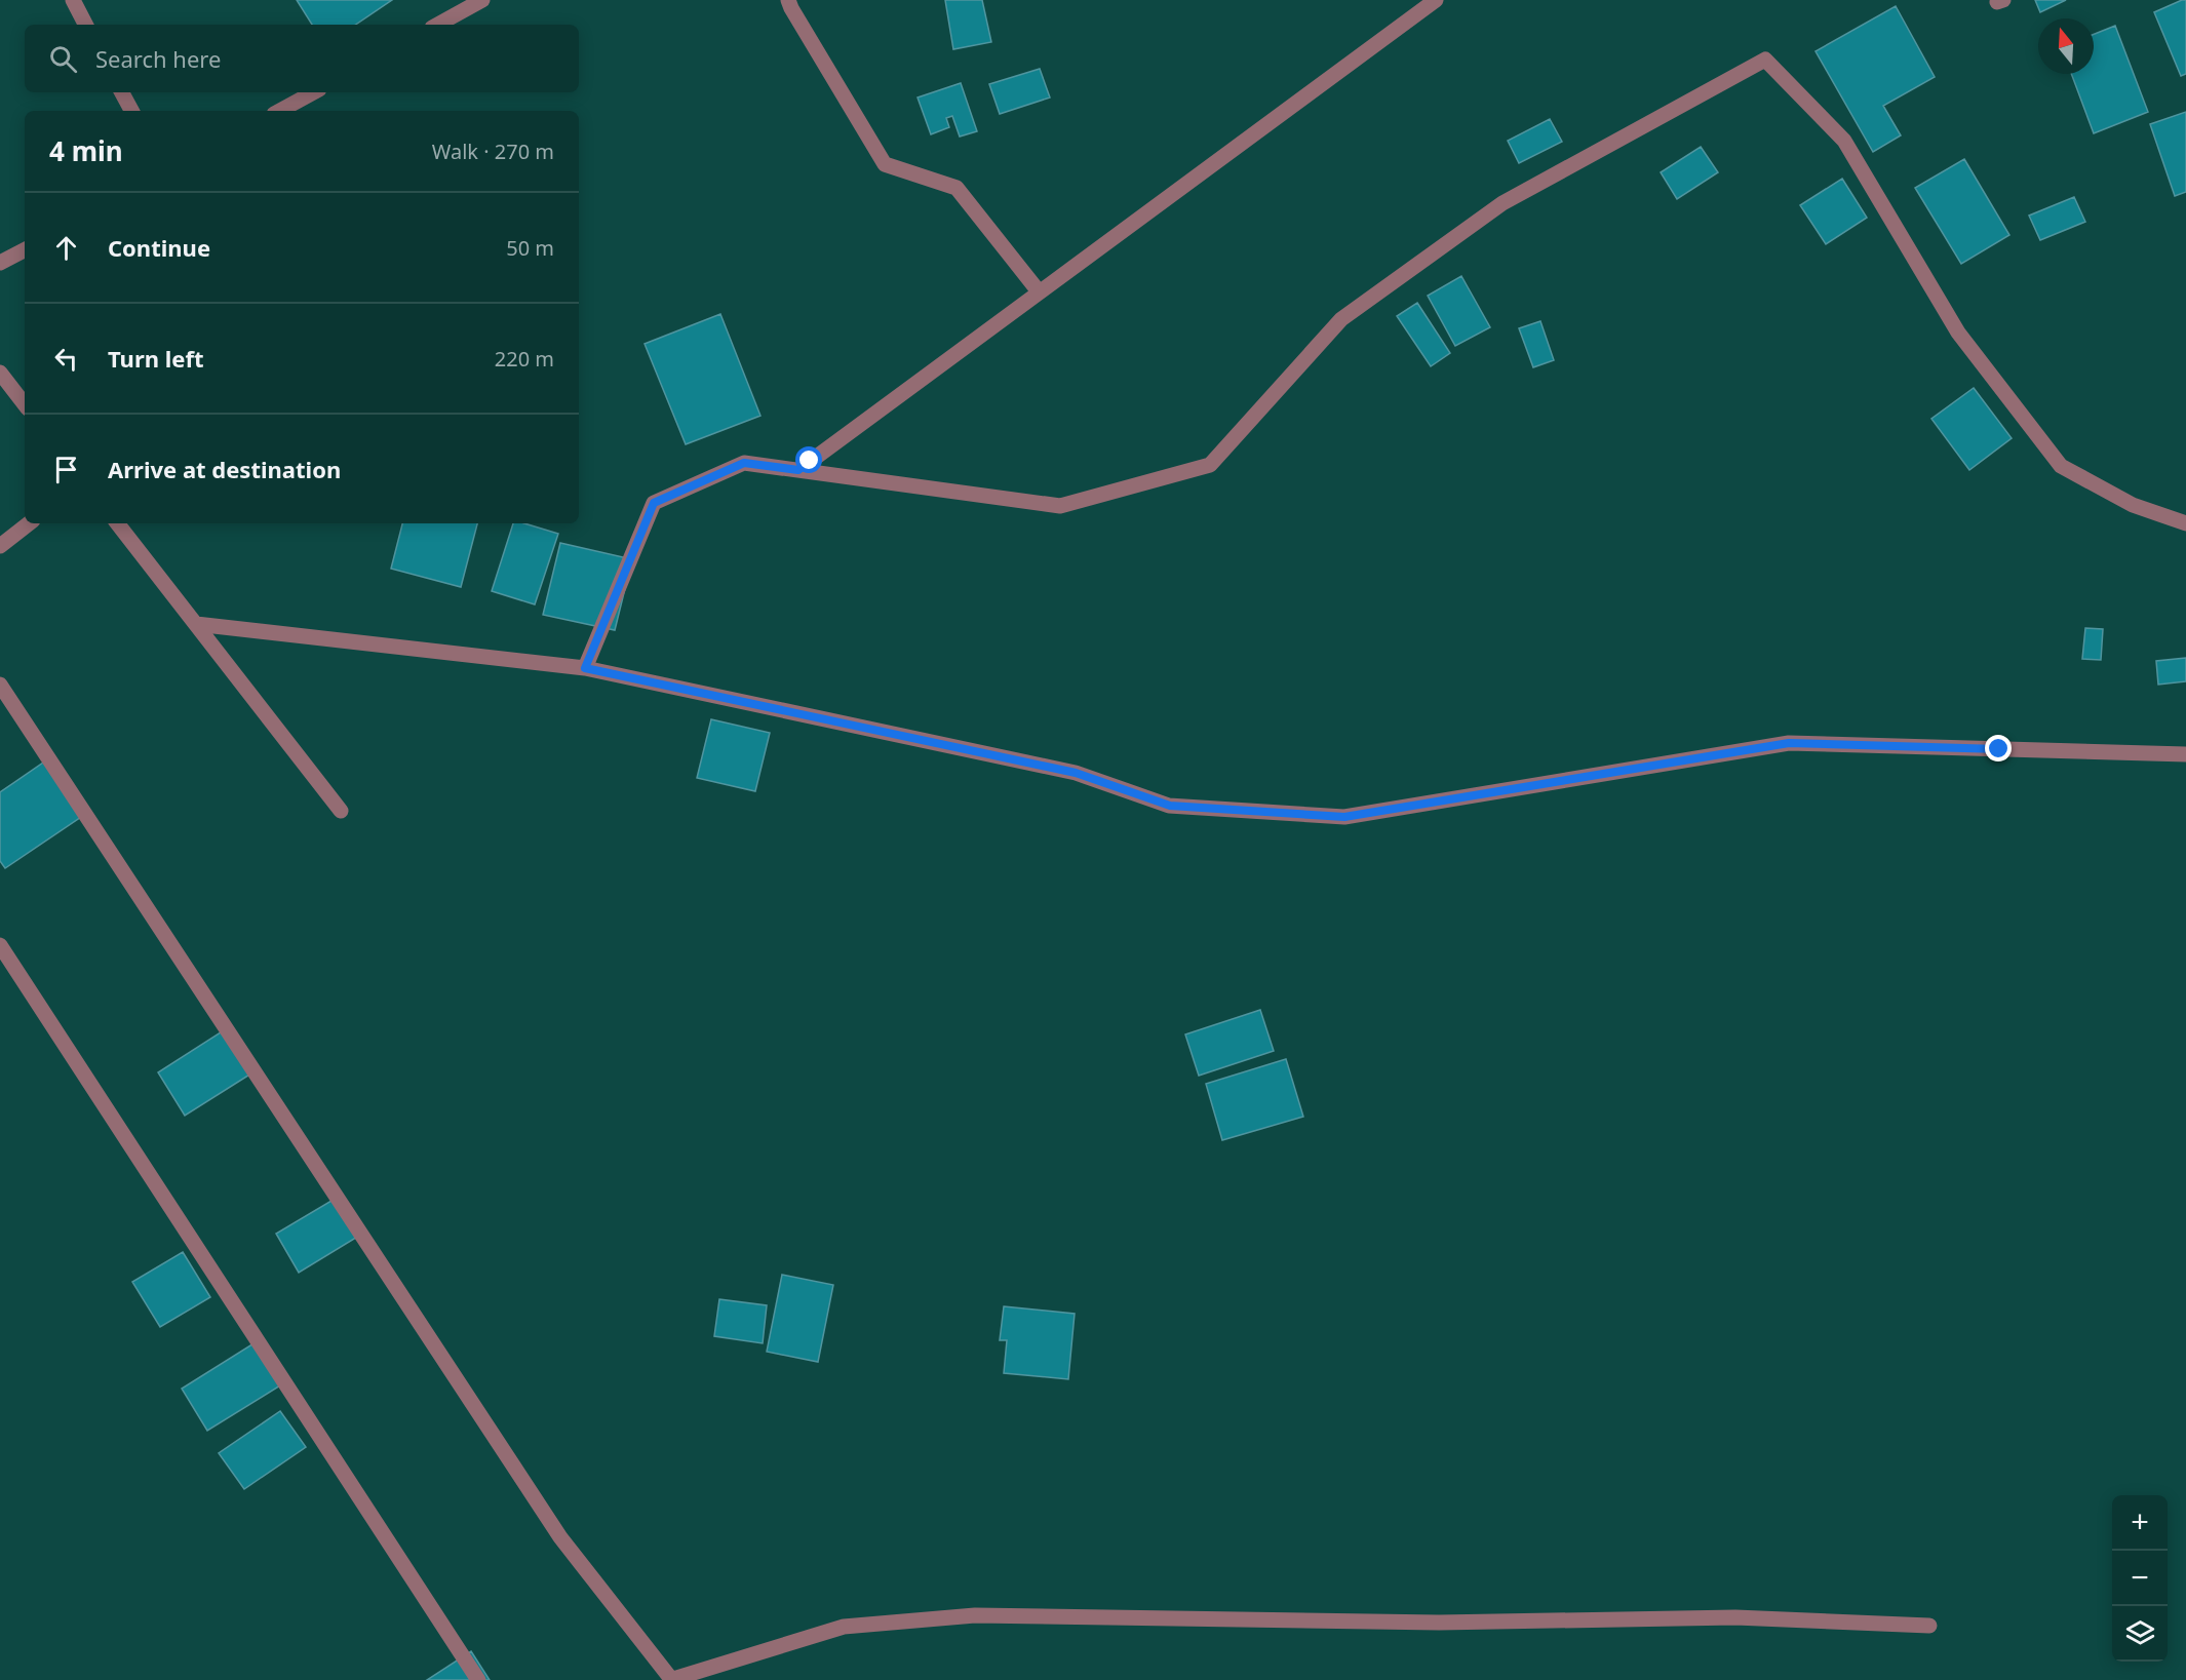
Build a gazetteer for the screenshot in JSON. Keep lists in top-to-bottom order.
{
  "north": "top",
  "page": {
    "search": "Search here",
    "heading": ["4 min", "Walk · 270 m"],
    "list": [
      ["Continue", "50 m"],
      ["Turn left", "220 m"],
      "Arrive at destination"
    ],
    "map_buttons": ["+", "−"]
  }
}
